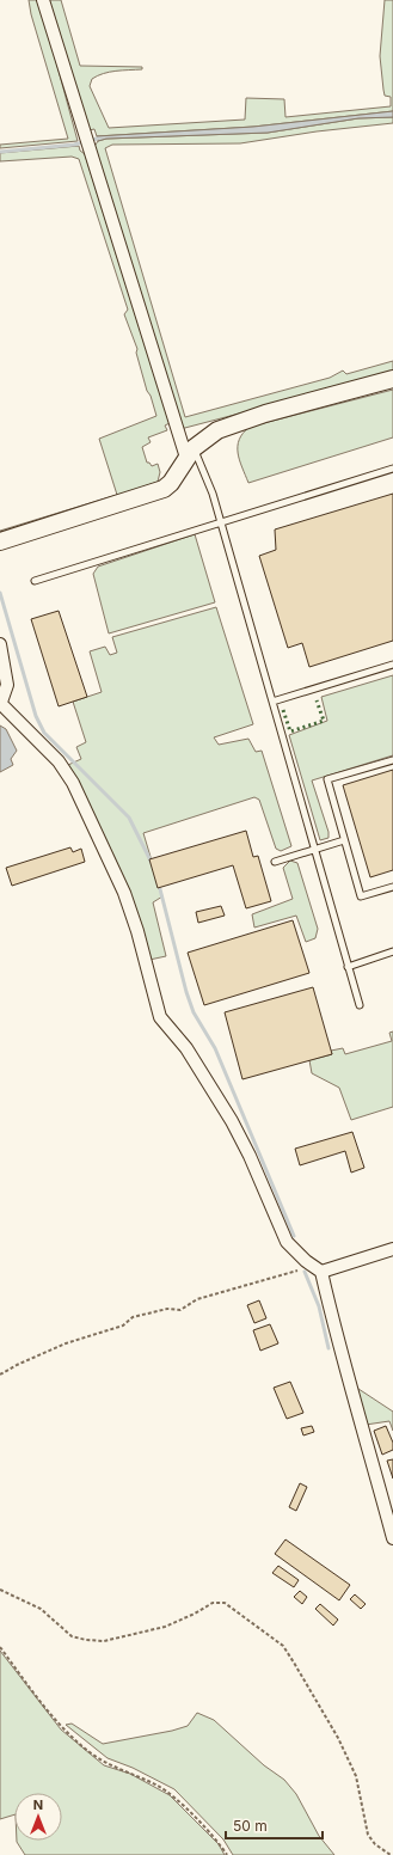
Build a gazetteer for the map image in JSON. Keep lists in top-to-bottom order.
{
  "scale_bar": "50 m",
  "north": "top"
}
